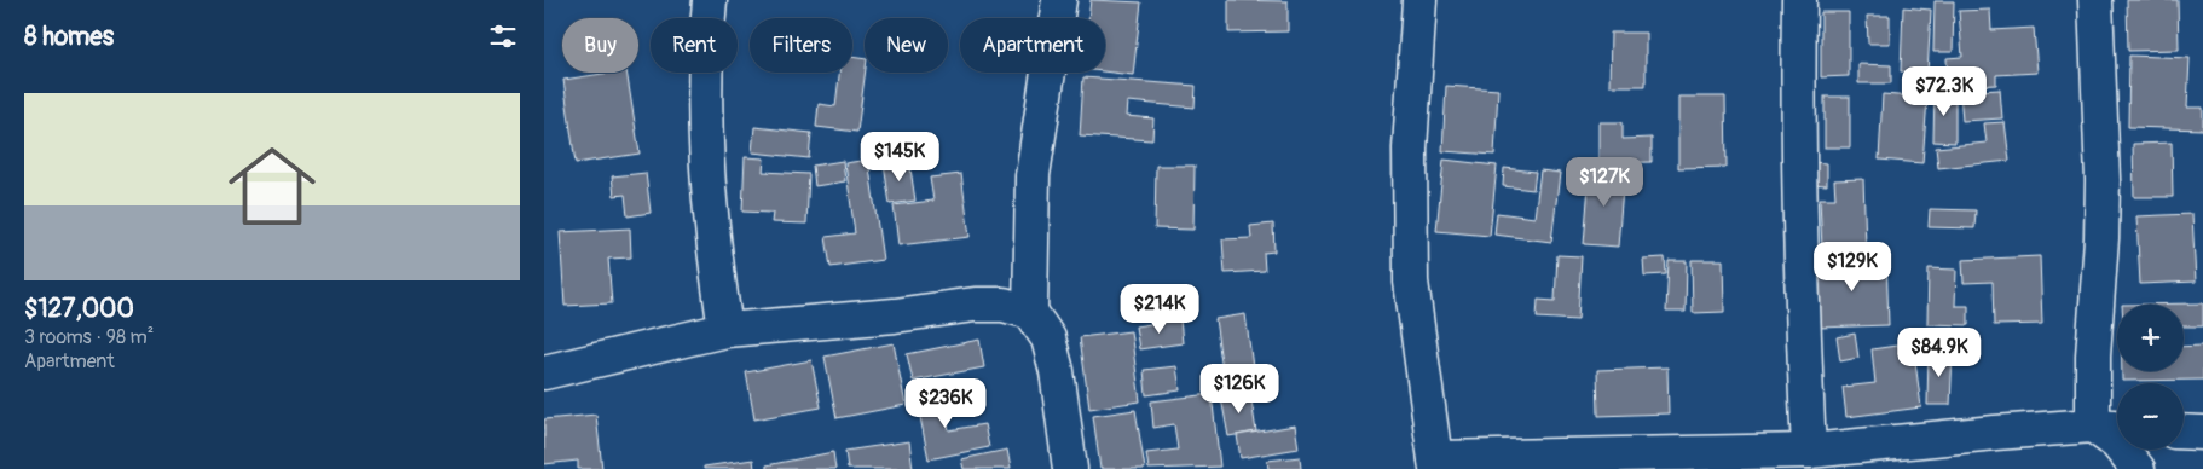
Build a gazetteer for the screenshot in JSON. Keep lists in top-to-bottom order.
{
  "page": {
    "heading": "8 homes",
    "chip": [
      "Buy",
      "Rent",
      "Filters",
      "New",
      "Apartment"
    ],
    "price": [
      "$72.3K",
      "$145K",
      "$127K",
      "$129K",
      "$214K",
      "$84.9K",
      "$126K",
      "$236K"
    ],
    "list": [
      {
        "name": "$127,000",
        "note": "3 rooms · 98 m² · Apartment"
      }
    ],
    "map_buttons": ["+", "−"]
  }
}
